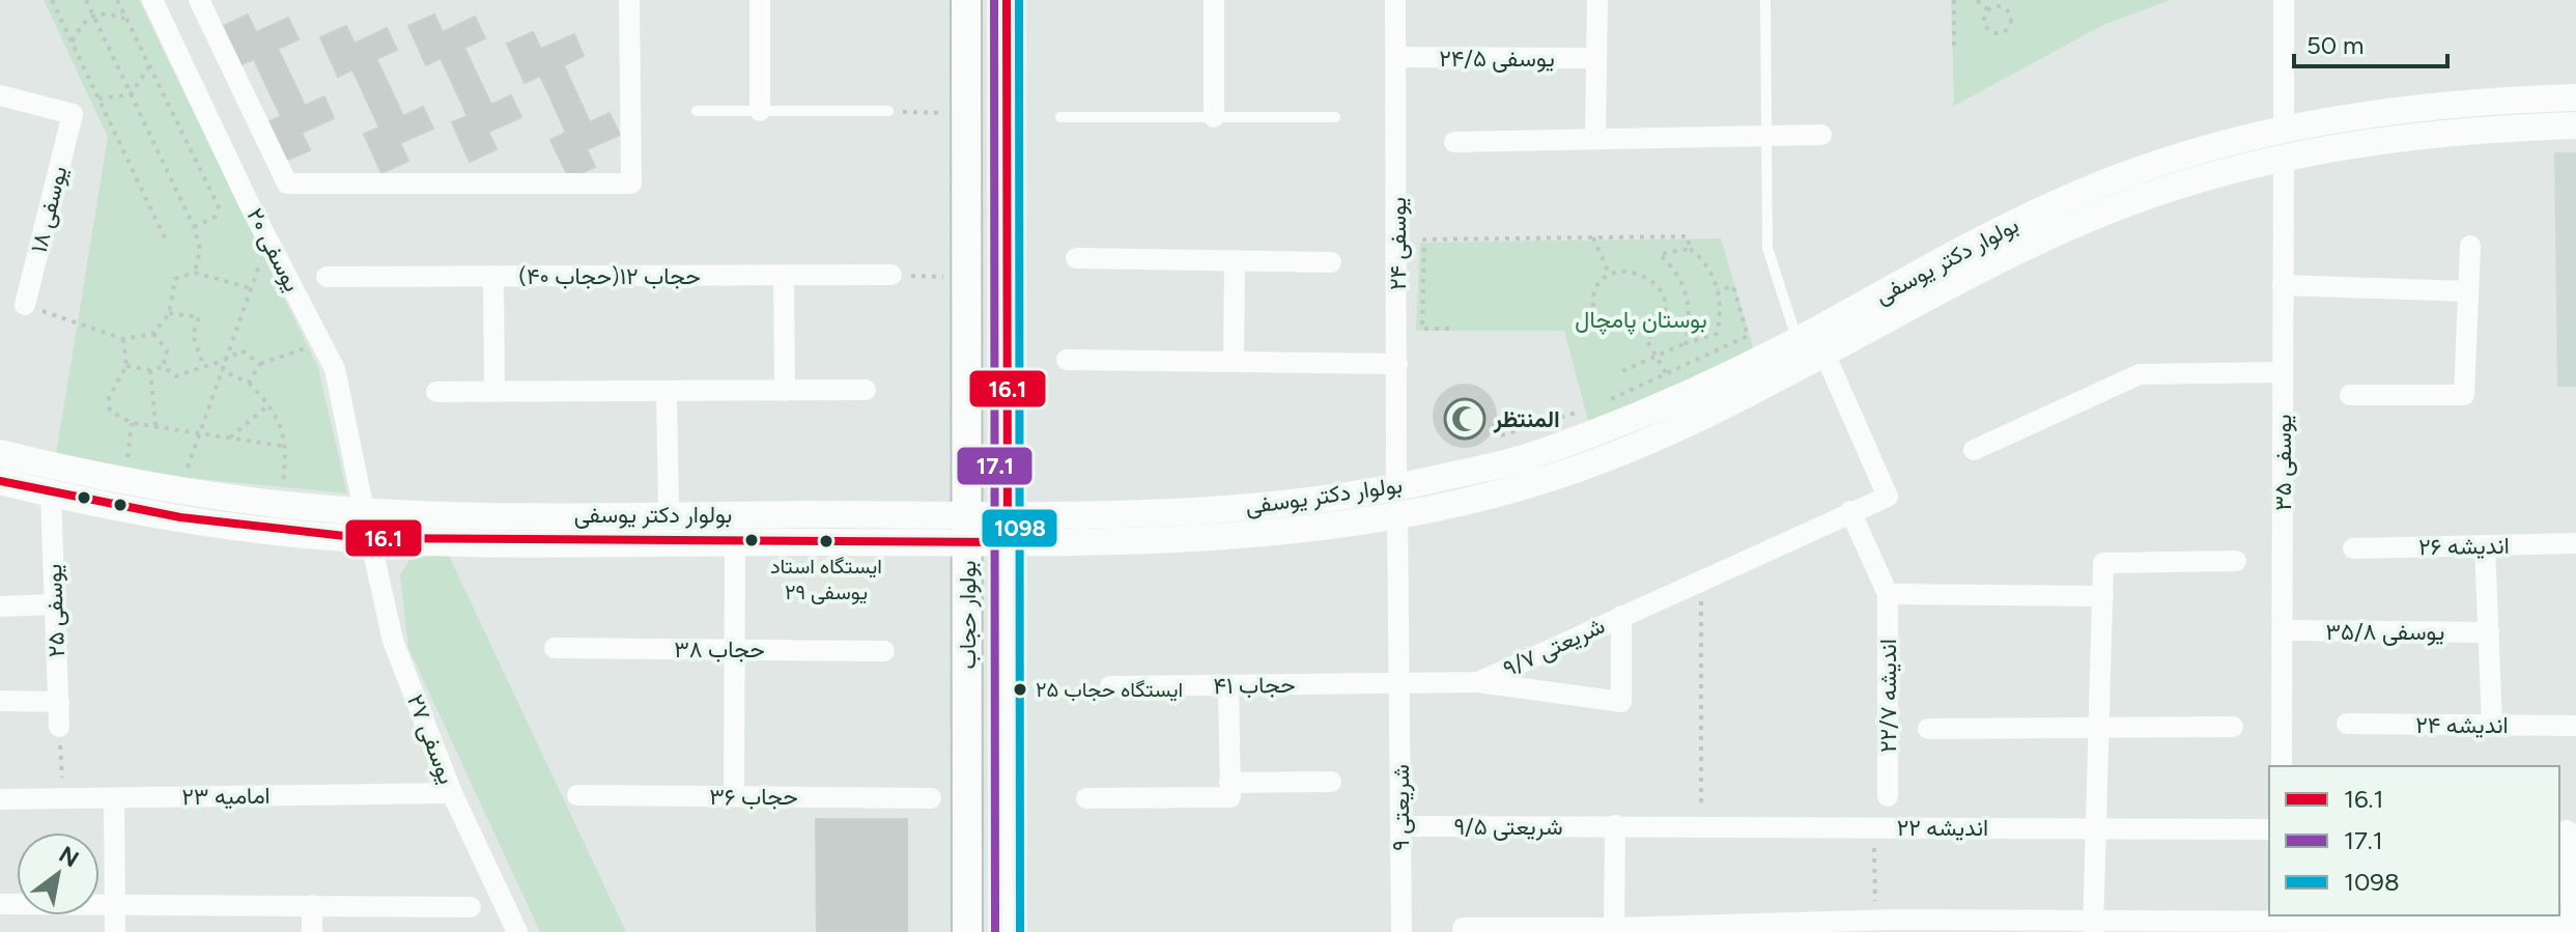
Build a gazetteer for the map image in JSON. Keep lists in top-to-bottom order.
{
  "streets": {
    "main road": ["بولوار حجاب"],
    "street": [
      "یوسفی ۲۴/۵",
      "یوسفی ۱۸",
      "یوسفی ۲۴",
      "یوسفی ۲۰",
      "بولوار دکتر یوسفی",
      "حجاب ۱۲(حجاب ۴۰)",
      "یوسفی ۳۵",
      "اندیشه ۲۶",
      "یوسفی ۲۵",
      "یوسفی ۳۵/۸",
      "شریعتی ۹/۷",
      "حجاب ۳۸",
      "حجاب ۴۱",
      "اندیشه ۲۲/۷",
      "اندیشه ۲۴",
      "یوسفی ۲۷",
      "امامیه ۲۳",
      "حجاب ۳۶",
      "شریعتی ۹",
      "شریعتی ۹/۵",
      "اندیشه ۲۲"
    ]
  },
  "crossings": [
    ["یوسفی ۲۴/۵", "یوسفی ۲۴"],
    ["یوسفی ۲۴", "بولوار دکتر یوسفی"],
    ["یوسفی ۲۰", "بولوار دکتر یوسفی"],
    ["بولوار دکتر یوسفی", "یوسفی ۳۵"],
    ["بولوار دکتر یوسفی", "یوسفی ۲۵"],
    ["بولوار دکتر یوسفی", "بولوار حجاب"],
    ["بولوار دکتر یوسفی", "شریعتی ۹/۷"],
    ["بولوار دکتر یوسفی", "یوسفی ۲۷"],
    ["بولوار دکتر یوسفی", "شریعتی ۹"],
    ["یوسفی ۳۵", "یوسفی ۳۵/۸"],
    ["شریعتی ۹/۷", "حجاب ۴۱"],
    ["شریعتی ۹/۷", "شریعتی ۹"],
    ["حجاب ۴۱", "شریعتی ۹"],
    ["یوسفی ۲۷", "امامیه ۲۳"],
    ["شریعتی ۹", "شریعتی ۹/۵"],
    ["شریعتی ۹/۵", "اندیشه ۲۲"]
  ],
  "parks": ["بوستان پامچال"],
  "places": {
    "mosque": ["المنتظر"],
    "other": ["ایستگاه استاد یوسفی ۲۹", "ایستگاه حجاب ۲۵"]
  },
  "lines": ["transit line 16.1", "transit line 17.1", "transit line 1098"],
  "legend": ["16.1", "17.1", "1098"],
  "scale_bar": "50 m",
  "north": "top right"
}
